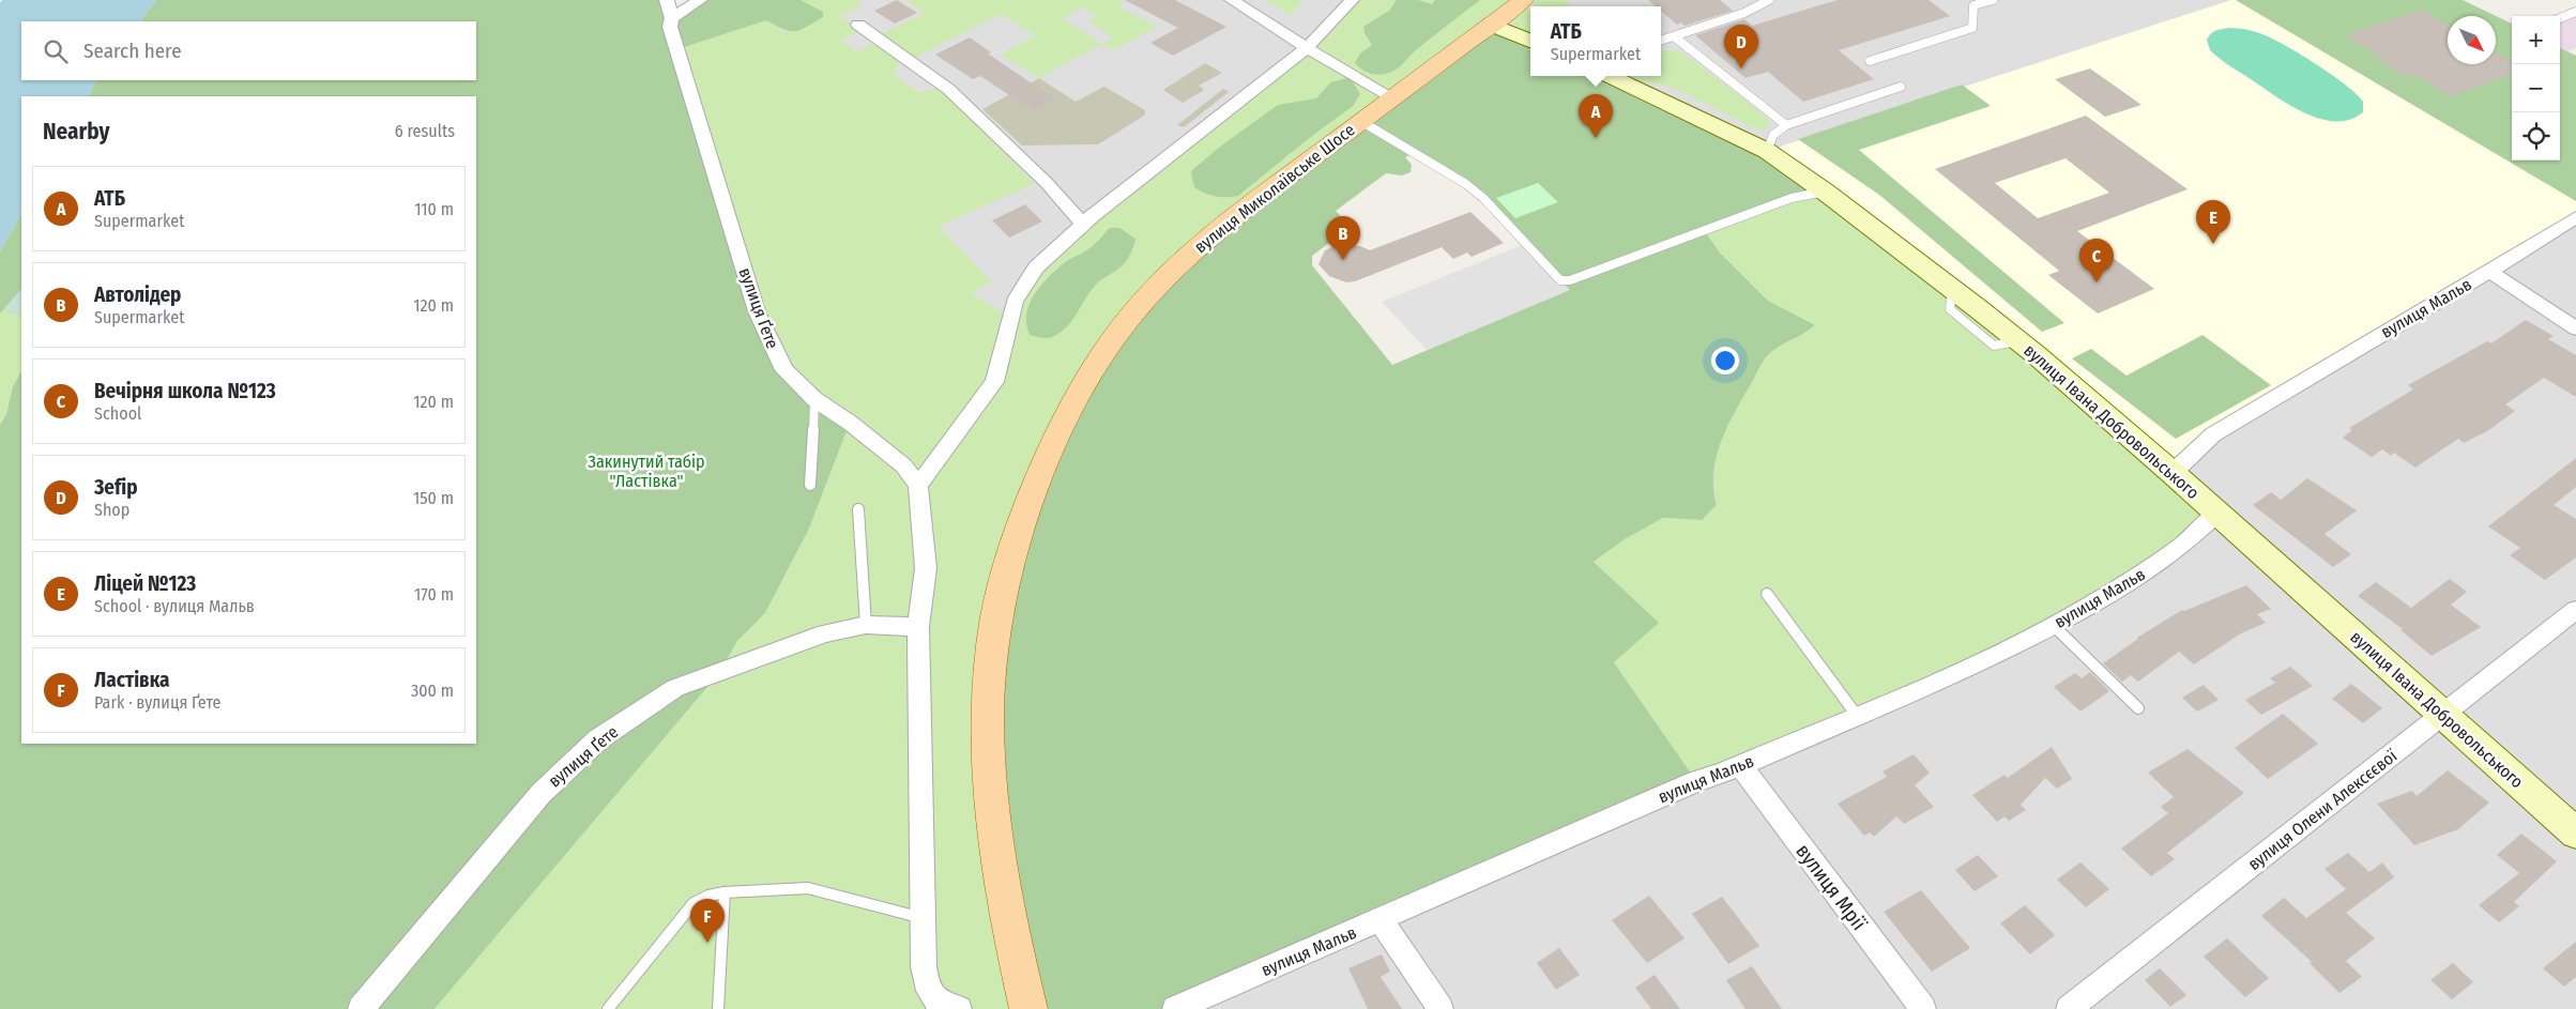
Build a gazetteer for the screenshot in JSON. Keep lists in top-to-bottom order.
{
  "streets": {
    "main road": ["вулиця Миколаївське Шосе"],
    "street": [
      "вулиця Ґете",
      "вулиця Мальв",
      "вулиця Івана Добровольського",
      "вулиця Олени Алексєєвої",
      "вулиця Мрії"
    ]
  },
  "crossings": [
    ["вулиця Мальв", "вулиця Івана Добровольського"],
    ["вулиця Мальв", "вулиця Мрії"],
    ["вулиця Івана Добровольського", "вулиця Олени Алексєєвої"]
  ],
  "parks": ["Закинутий табір \"Ластівка\""],
  "north": "bottom right",
  "page": {
    "popup": ["АТБ", "Supermarket"],
    "map_buttons": ["+", "−"],
    "search": "Search here",
    "pins": [
      "D",
      "A",
      "E",
      "B",
      "C",
      "F"
    ],
    "heading": ["Nearby", "6 results"],
    "list": [
      {
        "mark": "A",
        "name": "АТБ",
        "note": "Supermarket",
        "value": "110 m"
      },
      {
        "mark": "B",
        "name": "Автолідер",
        "note": "Supermarket",
        "value": "120 m"
      },
      {
        "mark": "C",
        "name": "Вечірня школа №123",
        "note": "School",
        "value": "120 m"
      },
      {
        "mark": "D",
        "name": "Зеfір",
        "note": "Shop",
        "value": "150 m"
      },
      {
        "mark": "E",
        "name": "Ліцей №123",
        "note": "School · вулиця Мальв",
        "value": "170 m"
      },
      {
        "mark": "F",
        "name": "Ластівка",
        "note": "Park · вулиця Ґете",
        "value": "300 m"
      }
    ]
  }
}
